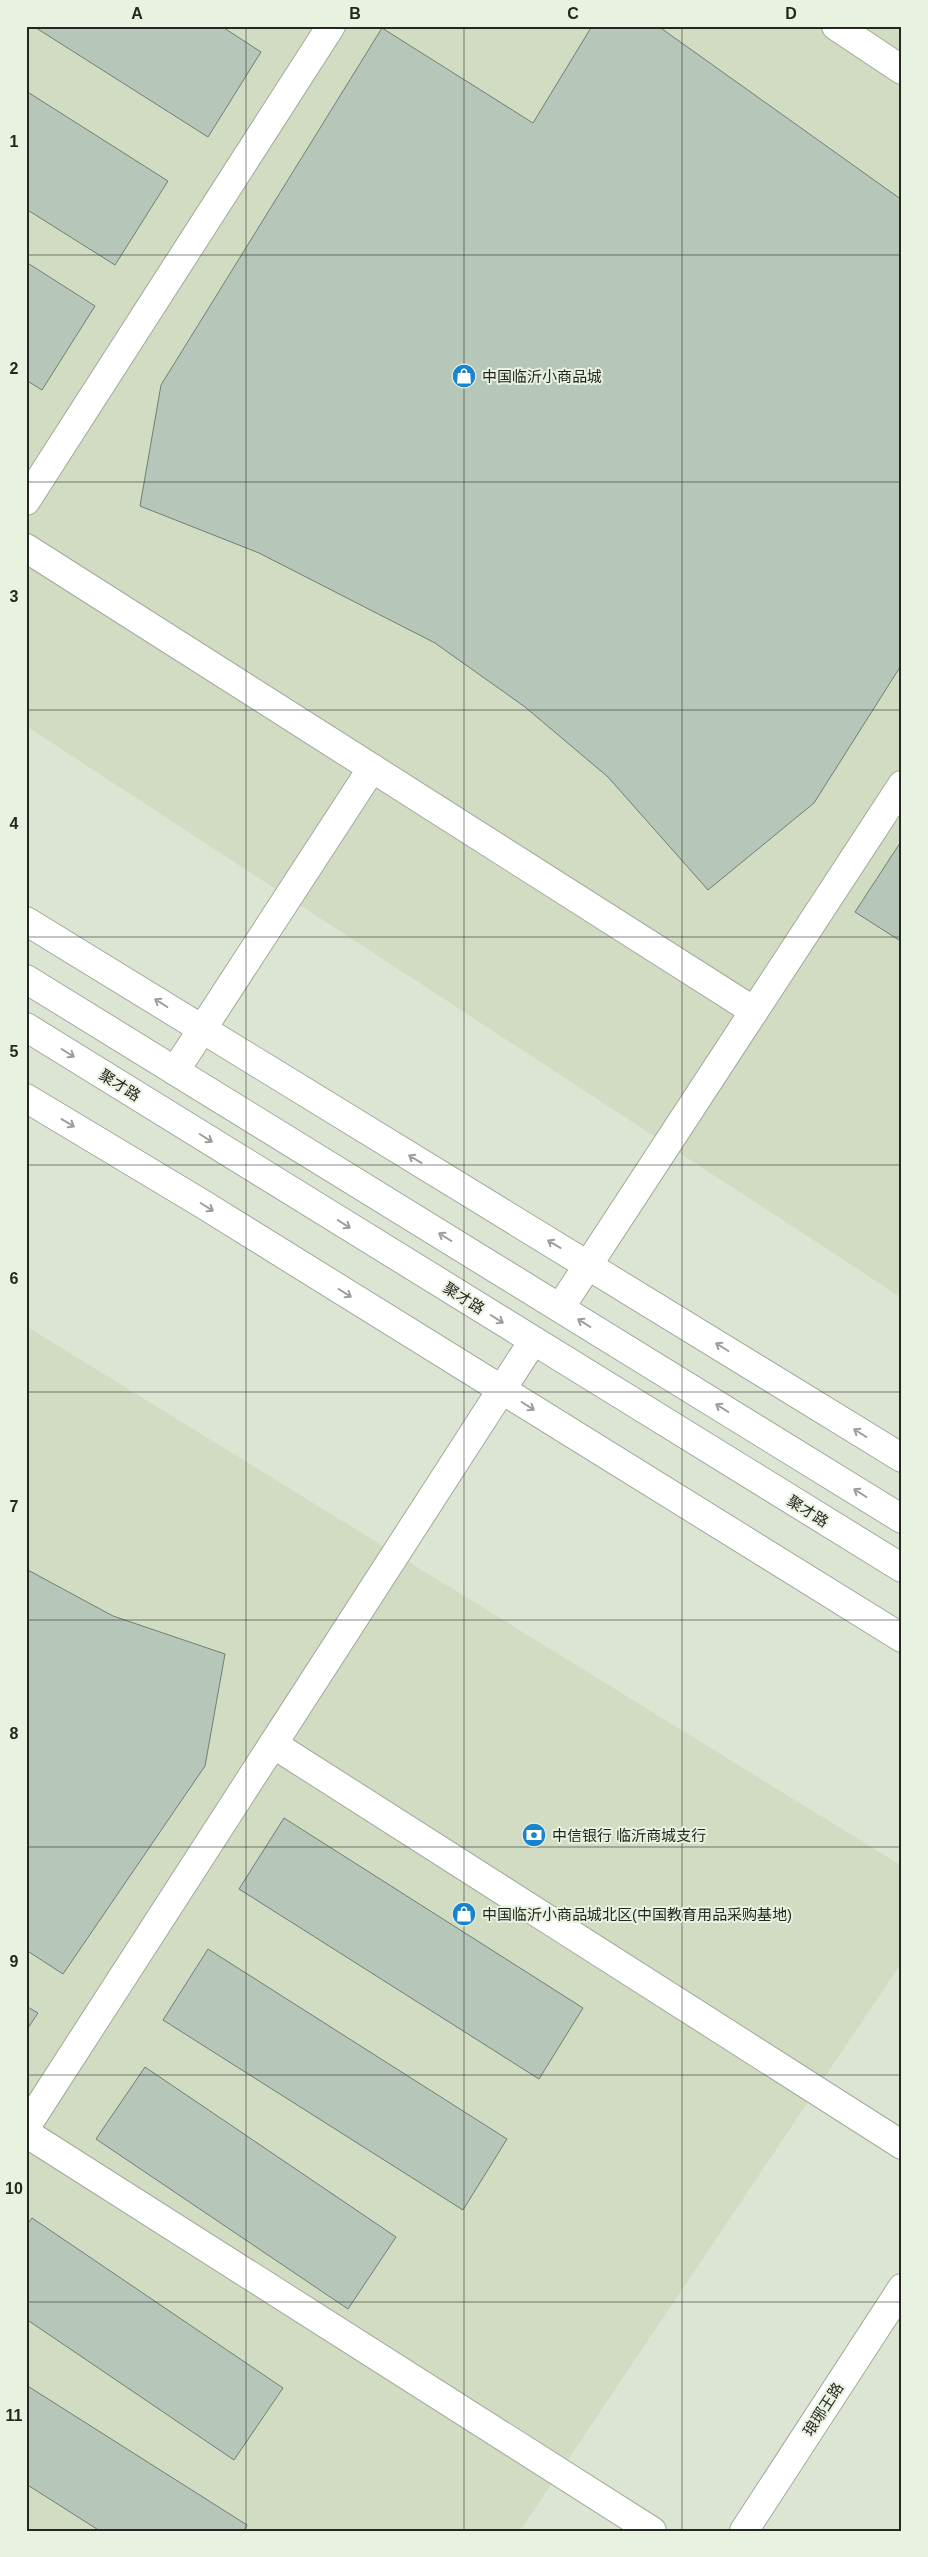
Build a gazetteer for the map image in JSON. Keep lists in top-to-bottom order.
{
  "streets": {
    "main road": ["聚才路", "琅琊王路"]
  },
  "places": {
    "shop": ["中国临沂小商品城", "中国临沂小商品城北区(中国教育用品采购基地)"],
    "bank": ["中信银行 临沂商城支行"]
  },
  "grid": {
    "columns": [
      "A",
      "B",
      "C",
      "D"
    ],
    "rows": [
      "1",
      "2",
      "3",
      "4",
      "5",
      "6",
      "7",
      "8",
      "9",
      "10",
      "11"
    ]
  }
}
